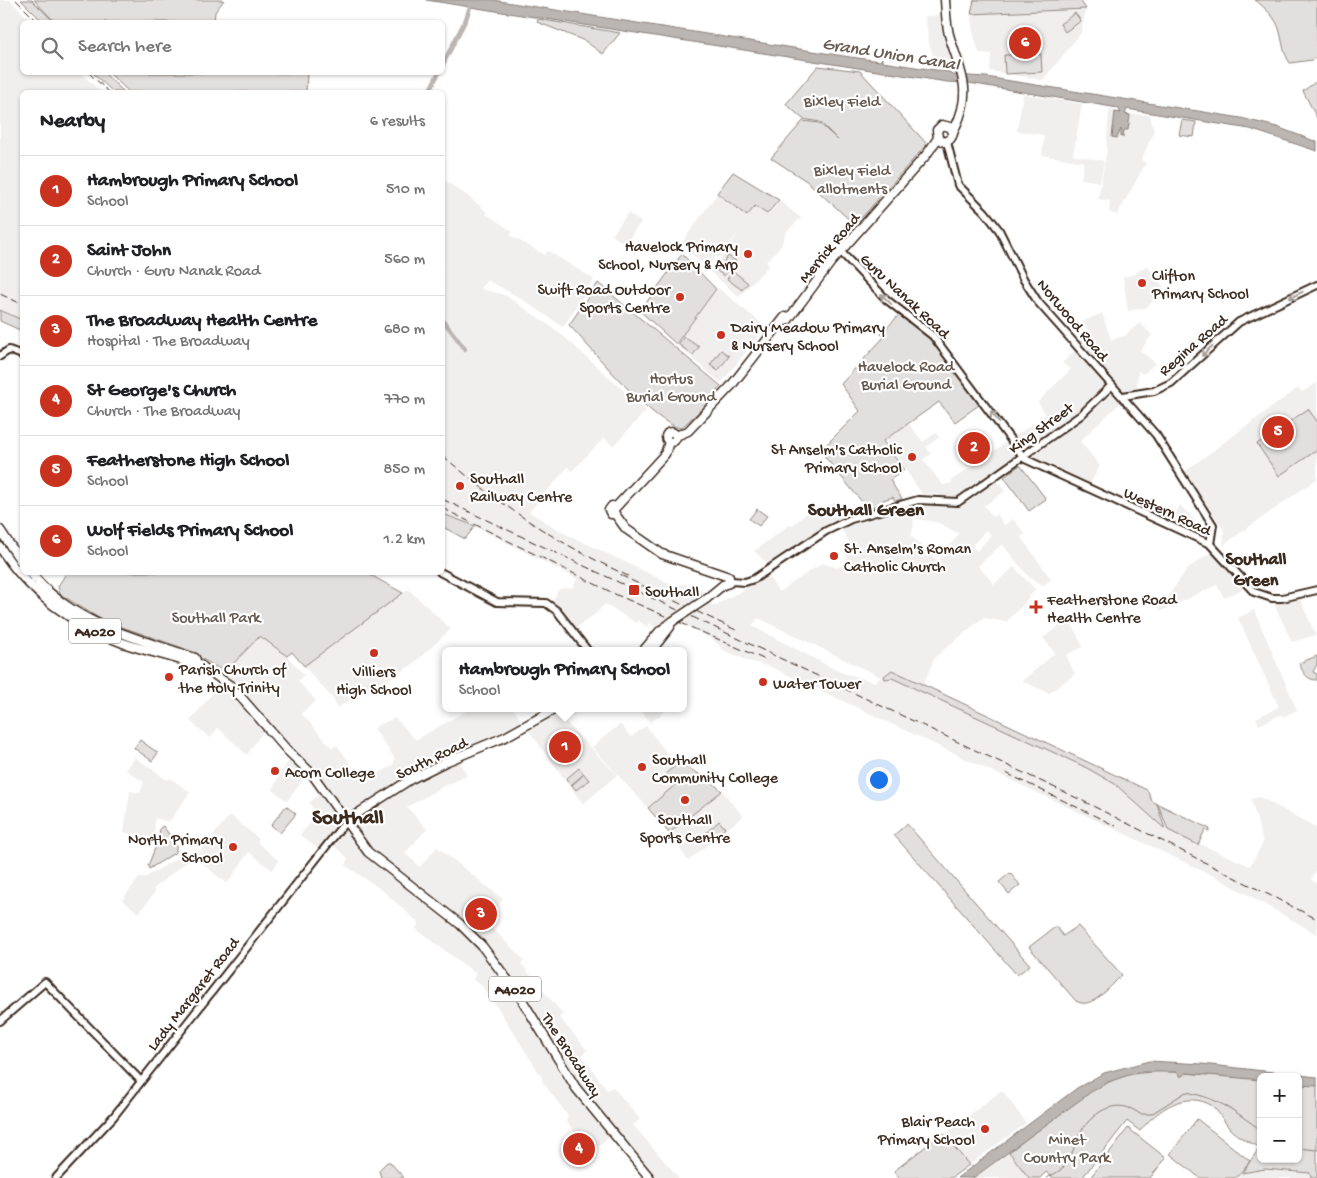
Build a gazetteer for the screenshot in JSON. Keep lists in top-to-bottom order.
{
  "streets": {
    "main road": [
      "Merrick Road",
      "A4020",
      "South Road",
      "The Broadway"
    ],
    "street": [
      "Guru Nanak Road",
      "Norwood Road",
      "Regina Road",
      "King Street",
      "Western Road",
      "Lady Margaret Road"
    ]
  },
  "crossings": [
    ["Merrick Road", "Guru Nanak Road"],
    ["Merrick Road", "Norwood Road"],
    ["Merrick Road", "King Street"],
    ["Guru Nanak Road", "King Street"],
    ["Guru Nanak Road", "Western Road"],
    ["Norwood Road", "Regina Road"],
    ["Norwood Road", "King Street"],
    ["Norwood Road", "Western Road"],
    ["King Street", "Western Road"],
    ["A4020", "South Road"],
    ["A4020", "Lady Margaret Road"],
    ["A4020", "The Broadway"],
    ["South Road", "Lady Margaret Road"],
    ["South Road", "The Broadway"],
    ["Lady Margaret Road", "The Broadway"]
  ],
  "one_way": ["Guru Nanak Road", "Regina Road"],
  "districts": ["Southall Green", "Southall Green", "Southall"],
  "water": ["Grand Union Canal"],
  "parks": [
    "Bixley Field",
    "Bixley Field allotments",
    "Havelock Road Burial Ground",
    "Hortus Burial Ground",
    "Southall Park",
    "Minet Country Park"
  ],
  "places": {
    "other": [
      "Havelock Primary School, Nursery & Arp",
      "Clifton Primary School",
      "Swift Road Outdoor Sports Centre",
      "Dairy Meadow Primary & Nursery School",
      "St Anselm's Catholic Primary School",
      "Southall Railway Centre",
      "St. Anselm's Roman Catholic Church",
      "Villiers High School",
      "Parish Church of the Holy Trinity",
      "Water Tower",
      "Southall Community College",
      "Acorn College",
      "Southall Sports Centre",
      "North Primary School",
      "Blair Peach Primary School"
    ],
    "transit": ["Southall"],
    "health": ["Featherstone Road Health Centre"]
  },
  "page": {
    "search": "Search here",
    "pins": [
      "6",
      "5",
      "2",
      "1",
      "3",
      "4"
    ],
    "heading": ["Nearby", "6 results"],
    "list": [
      {
        "mark": "1",
        "name": "Hambrough Primary School",
        "note": "School",
        "value": "510 m"
      },
      {
        "mark": "2",
        "name": "Saint John",
        "note": "Church · Guru Nanak Road",
        "value": "560 m"
      },
      {
        "mark": "3",
        "name": "The Broadway Health Centre",
        "note": "Hospital · The Broadway",
        "value": "680 m"
      },
      {
        "mark": "4",
        "name": "St George's Church",
        "note": "Church · The Broadway",
        "value": "770 m"
      },
      {
        "mark": "5",
        "name": "Featherstone High School",
        "note": "School",
        "value": "850 m"
      },
      {
        "mark": "6",
        "name": "Wolf Fields Primary School",
        "note": "School",
        "value": "1.2 km"
      }
    ],
    "popup": ["Hambrough Primary School", "School"],
    "map_buttons": ["+", "−"]
  }
}
